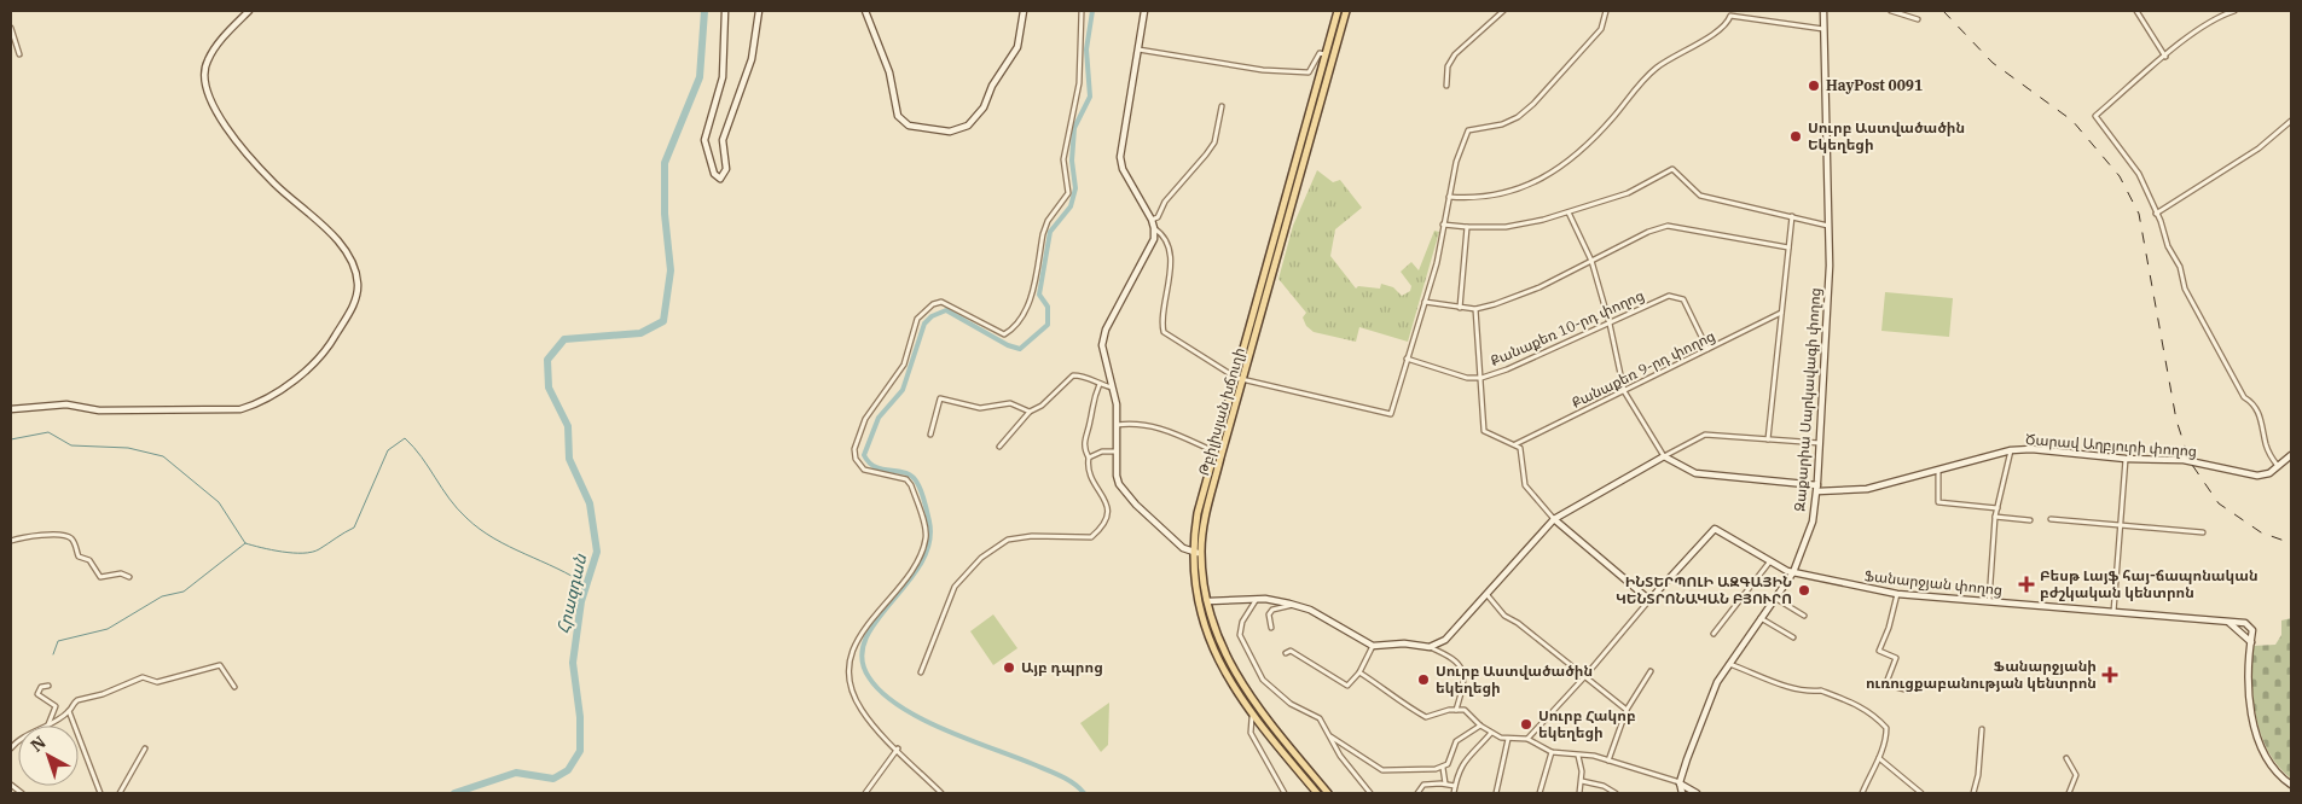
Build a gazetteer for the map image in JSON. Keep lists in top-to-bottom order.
{
  "streets": {
    "main road": ["Թբիլիսյան խճուղի"],
    "street": [
      "Քանաքեռ 10-րդ փողոց",
      "Քանաքեռ 9-րդ փողոց",
      "Զաքարիա Սարկավագի փողոց",
      "Ծարավ Աղբյուրի փողոց",
      "Ֆանարջյան փողոց"
    ]
  },
  "crossings": [
    ["Քանաքեռ 10-րդ փողոց", "Քանաքեռ 9-րդ փողոց"],
    ["Զաքարիա Սարկավագի փողոց", "Ծարավ Աղբյուրի փողոց"],
    ["Զաքարիա Սարկավագի փողոց", "Ֆանարջյան փողոց"]
  ],
  "water": ["Հրազդան"],
  "places": {
    "other": [
      "HayPost 0091",
      "Սուրբ Աստվածածին Եկեղեցի",
      "ԻՆՏԵՐՊՈԼԻ ԱԶԳԱՅԻՆ ԿԵՆՏՐՈՆԱԿԱՆ ԲՅՈՒՐՈ",
      "Այբ դպրոց",
      "Սուրբ Աստվածածին եկեղեցի",
      "Սուրբ Հակոբ եկեղեցի"
    ],
    "health": ["Բեսթ Լայֆ հայ-ճապոնական բժշկական կենտրոն", "Ֆանարջյանի ուռուցքաբանության կենտրոն"]
  },
  "north": "top left"
}
